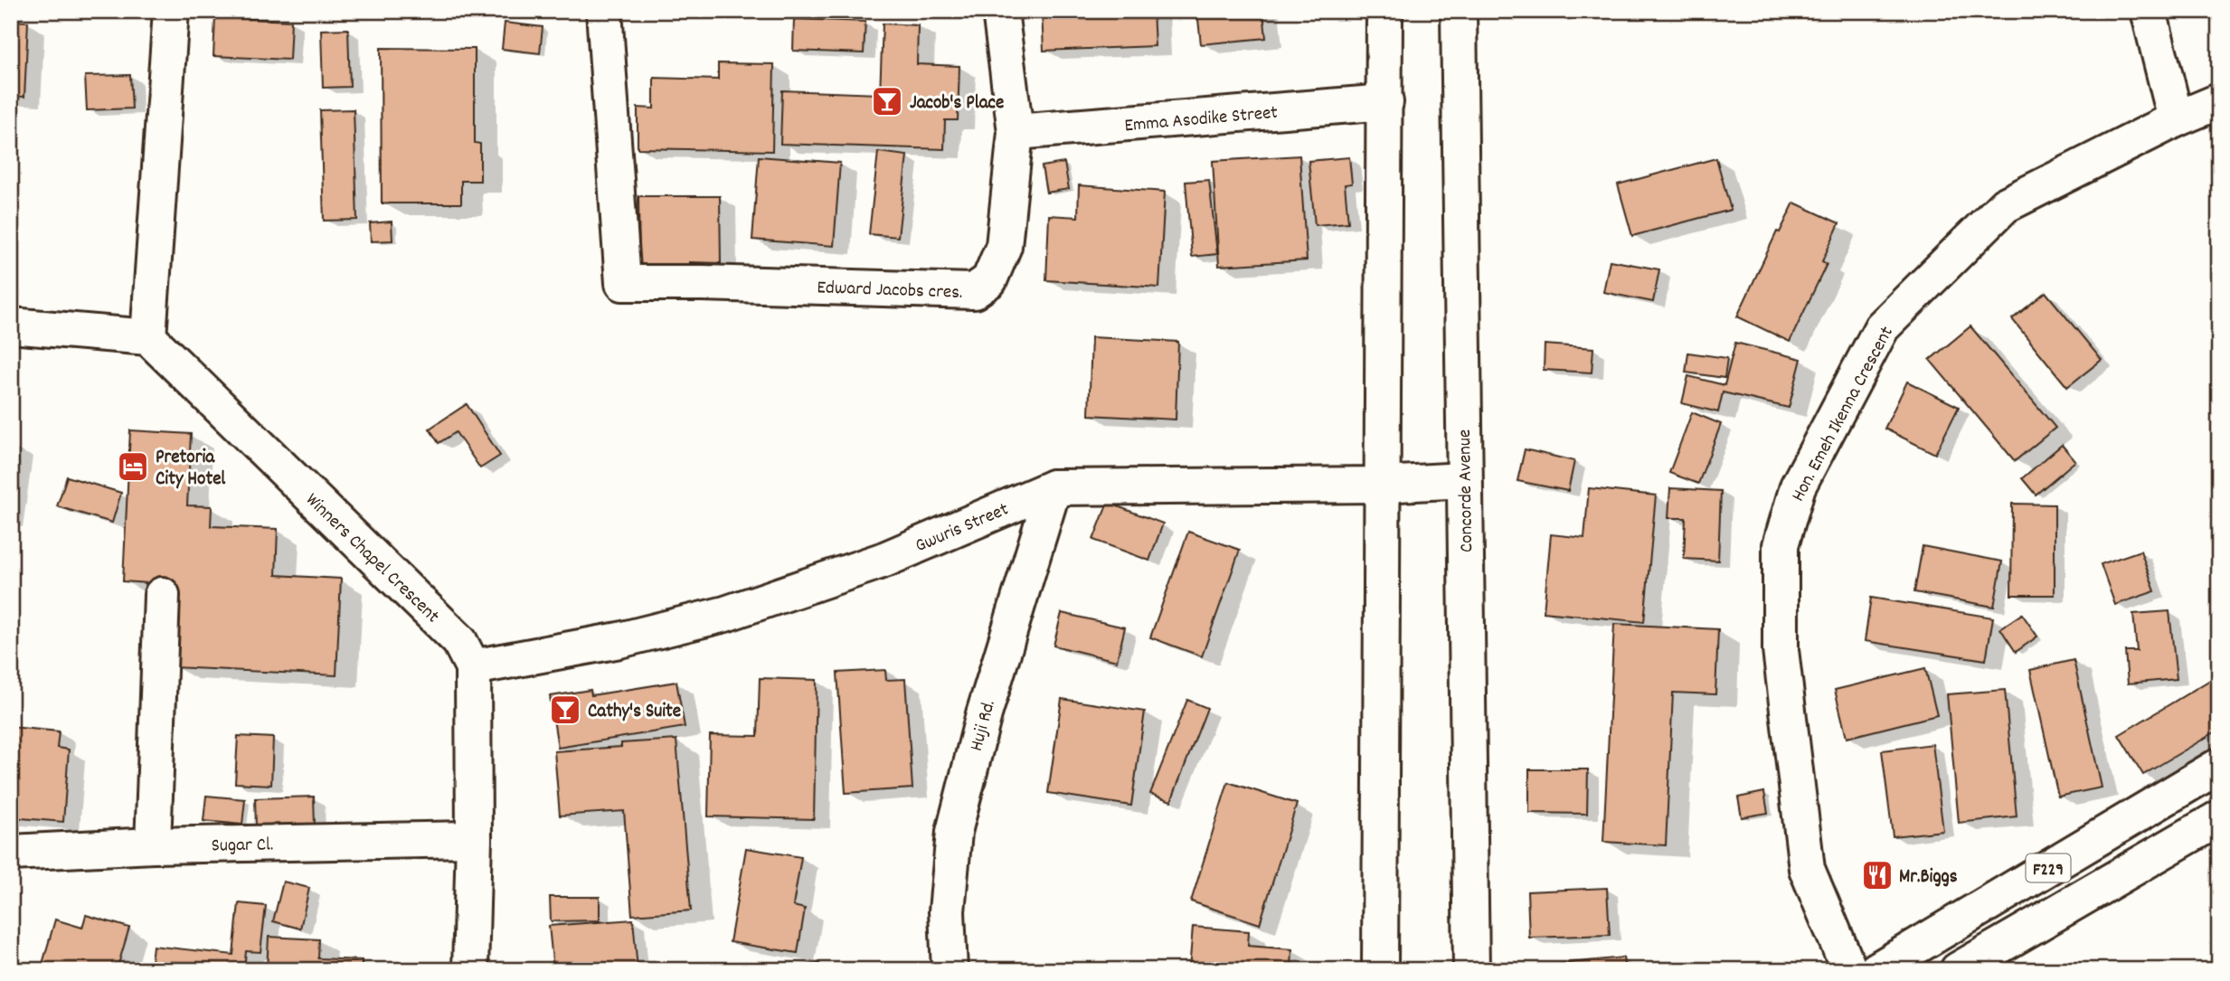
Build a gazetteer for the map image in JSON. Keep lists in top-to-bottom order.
{
  "streets": {
    "street": [
      "Emma Asodike Street",
      "Edward Jacobs cres.",
      "Hon. Emeh Ikenna Crescent",
      "Concorde Avenue",
      "Gwuris Street",
      "Winners Chapel Crescent",
      "Huji Rd.",
      "Sugar Cl.",
      "F229"
    ]
  },
  "crossings": [
    ["Emma Asodike Street", "Edward Jacobs cres."],
    ["Concorde Avenue", "Gwuris Street"],
    ["Gwuris Street", "Winners Chapel Crescent"],
    ["Gwuris Street", "Huji Rd."],
    ["Winners Chapel Crescent", "Sugar Cl."]
  ],
  "places": {
    "bar": ["Jacob's Place", "Cathy's Suite"],
    "hotel": ["Pretoria City Hotel"],
    "restaurant": ["Mr.Biggs"]
  }
}
